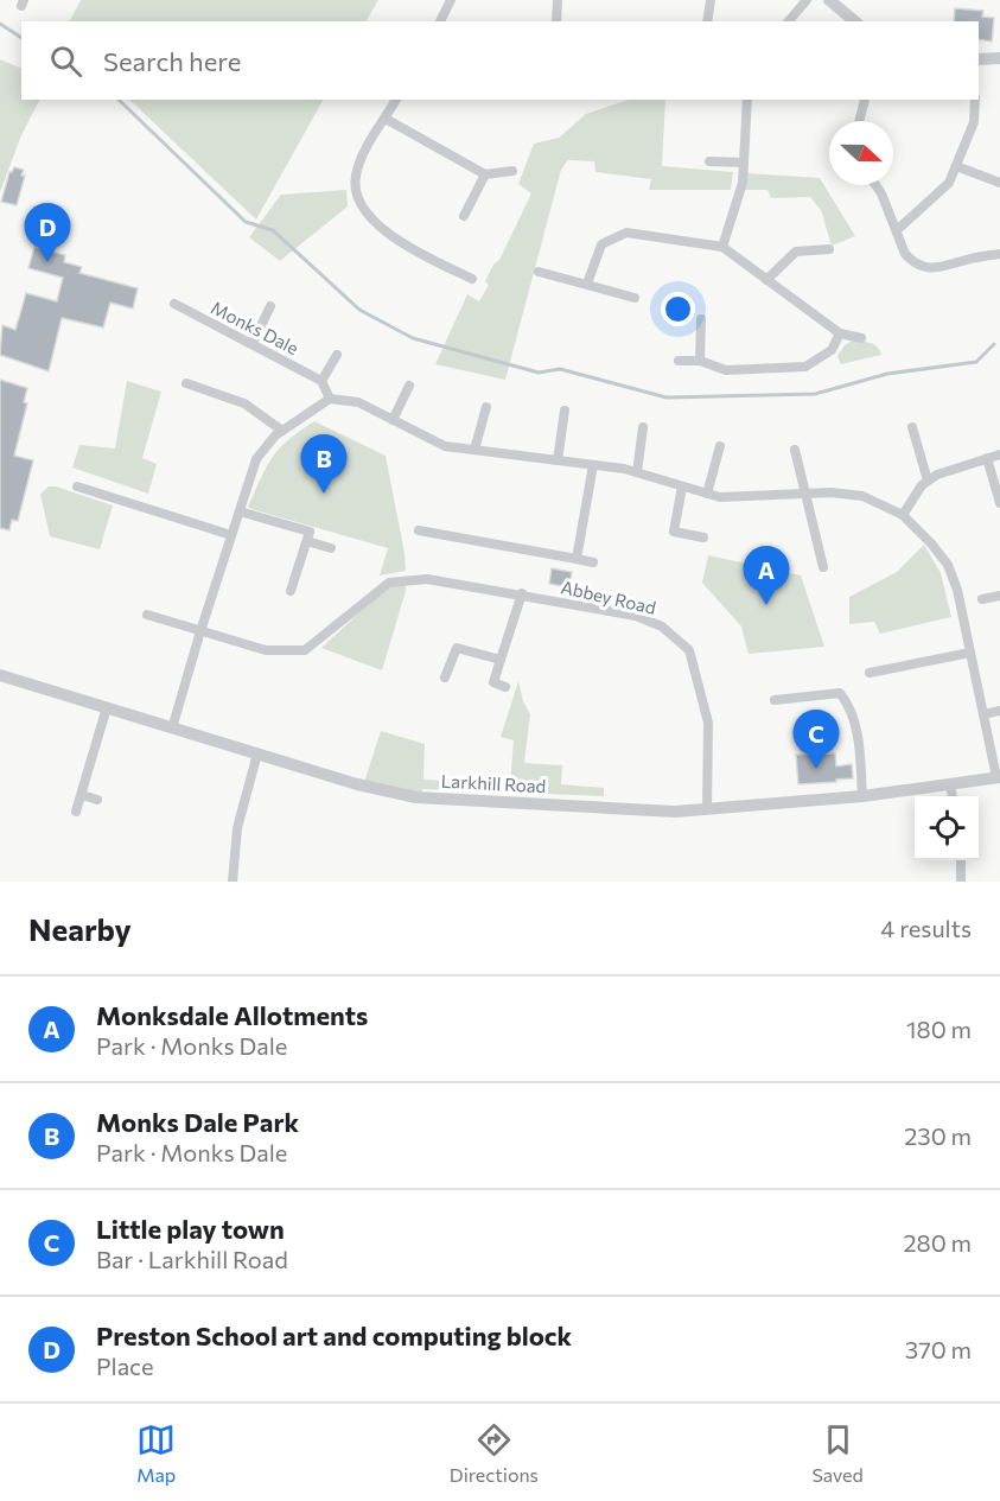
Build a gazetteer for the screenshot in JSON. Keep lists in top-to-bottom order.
{
  "streets": {
    "street": ["Monks Dale", "Abbey Road", "Larkhill Road"]
  },
  "crossings": [
    ["Abbey Road", "Larkhill Road"]
  ],
  "north": "right",
  "page": {
    "search": "Search here",
    "pins": [
      "D",
      "B",
      "A",
      "C"
    ],
    "heading": ["Nearby", "4 results"],
    "list": [
      {
        "mark": "A",
        "name": "Monksdale Allotments",
        "note": "Park · Monks Dale",
        "value": "180 m"
      },
      {
        "mark": "B",
        "name": "Monks Dale Park",
        "note": "Park · Monks Dale",
        "value": "230 m"
      },
      {
        "mark": "C",
        "name": "Little play town",
        "note": "Bar · Larkhill Road",
        "value": "280 m"
      },
      {
        "mark": "D",
        "name": "Preston School art and computing block",
        "note": "Place",
        "value": "370 m"
      }
    ],
    "nav": ["Map", "Directions", "Saved"]
  }
}
